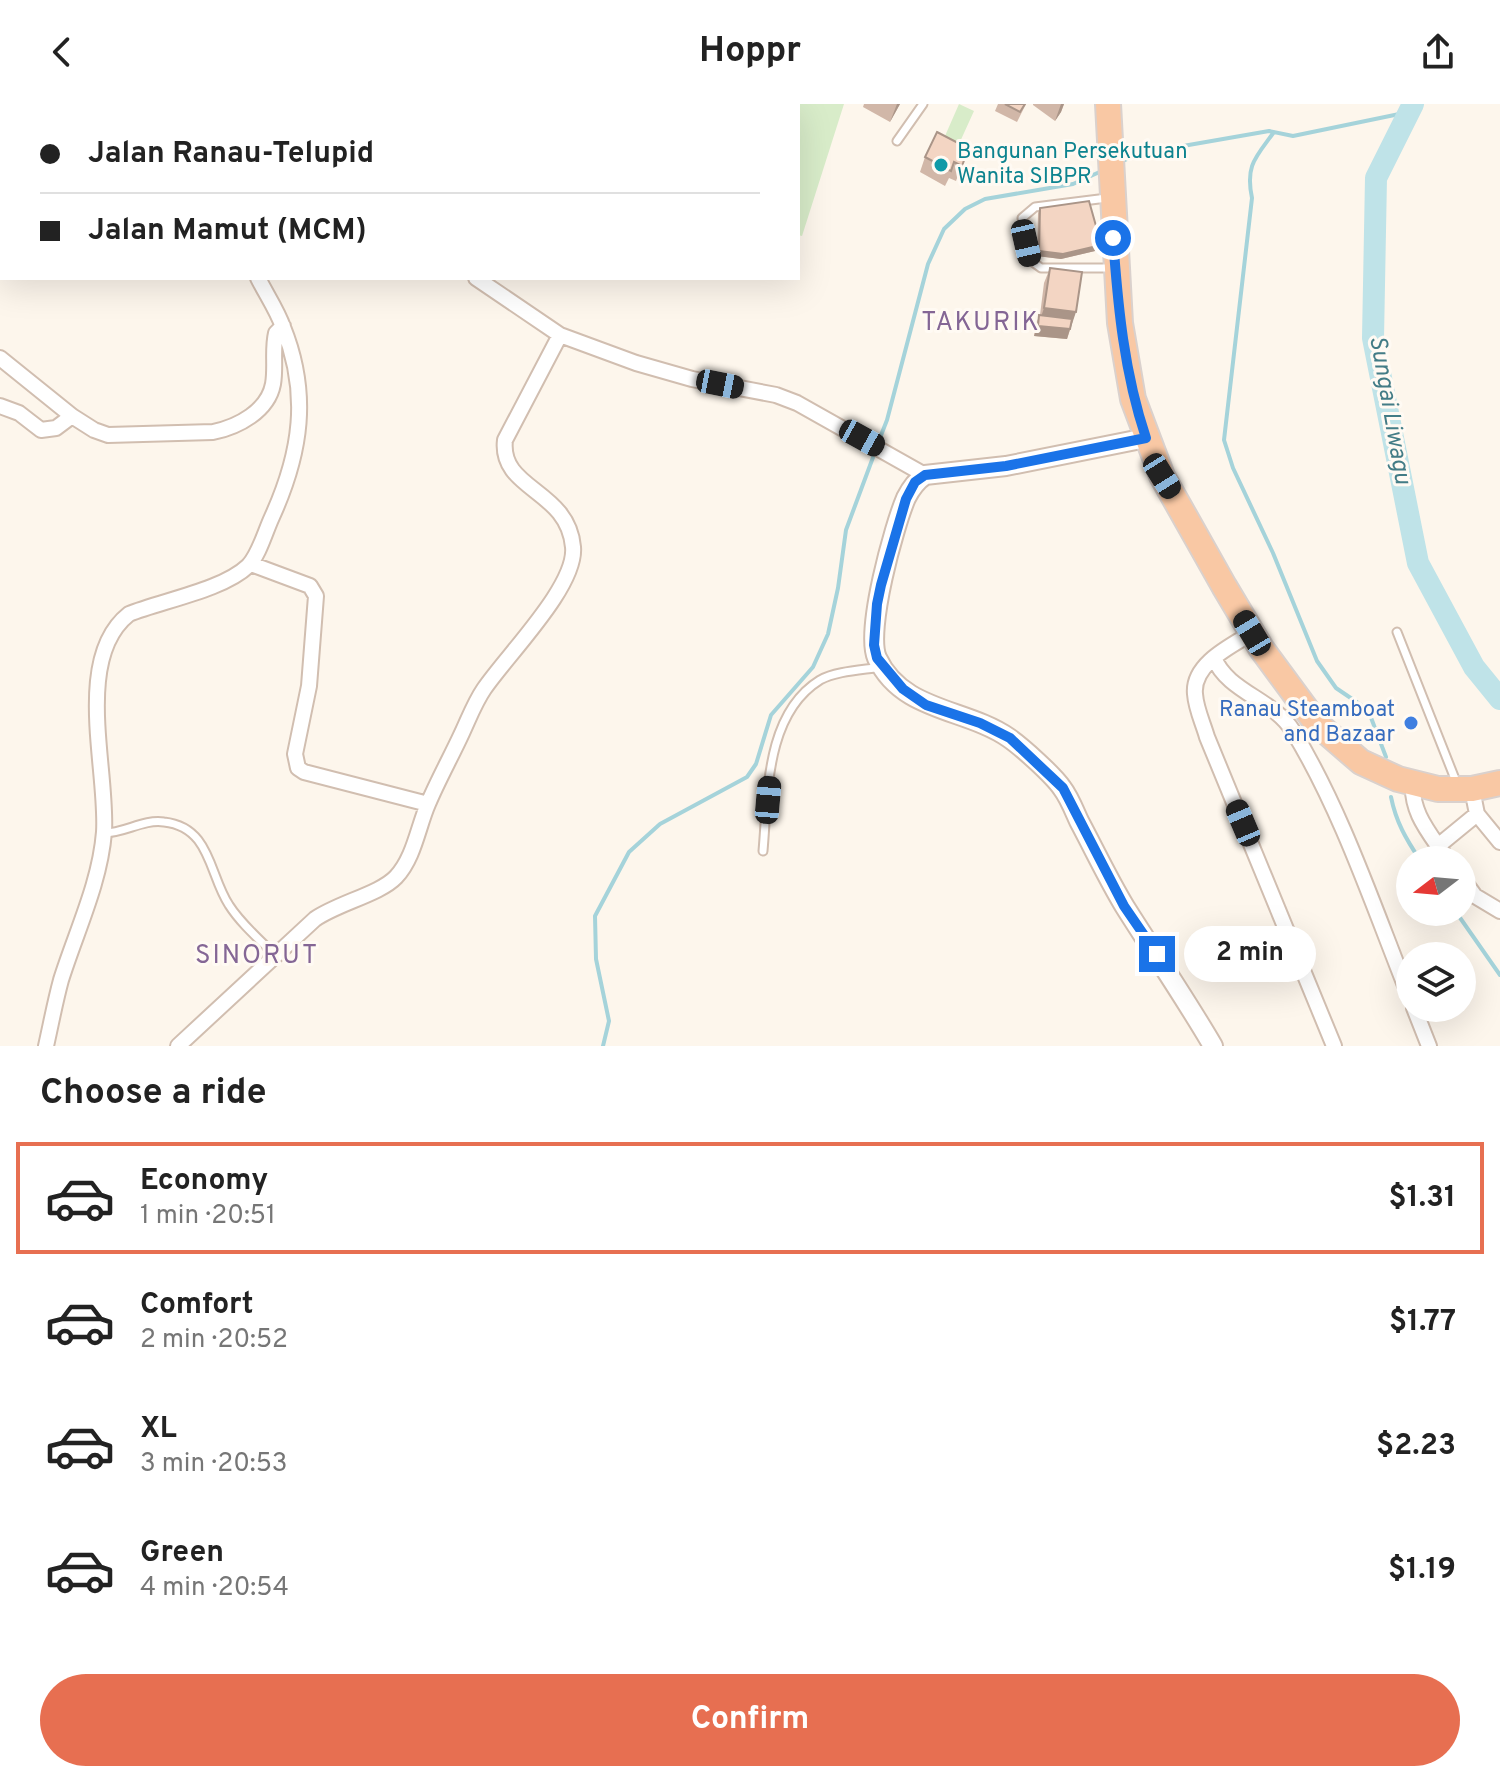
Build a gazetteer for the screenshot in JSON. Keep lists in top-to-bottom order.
{
  "districts": ["TAKURIK", "SINORUT"],
  "water": ["Sungai Liwagu"],
  "places": ["Bangunan Persekutuan Wanita SIBPR", "Ranau Steamboat and Bazaar"],
  "north": "left",
  "page": {
    "header": "Hoppr",
    "banner": ["Jalan Ranau-Telupid", "Jalan Mamut (MCM)"],
    "bubble": "2 min",
    "heading": "Choose a ride",
    "list": [
      {
        "name": "Economy",
        "note": "1 min · 20:51",
        "value": "$1.31"
      },
      {
        "name": "Comfort",
        "note": "2 min · 20:52",
        "value": "$1.77"
      },
      {
        "name": "XL",
        "note": "3 min · 20:53",
        "value": "$2.23"
      },
      {
        "name": "Green",
        "note": "4 min · 20:54",
        "value": "$1.19"
      }
    ],
    "buttons": "Confirm"
  }
}
